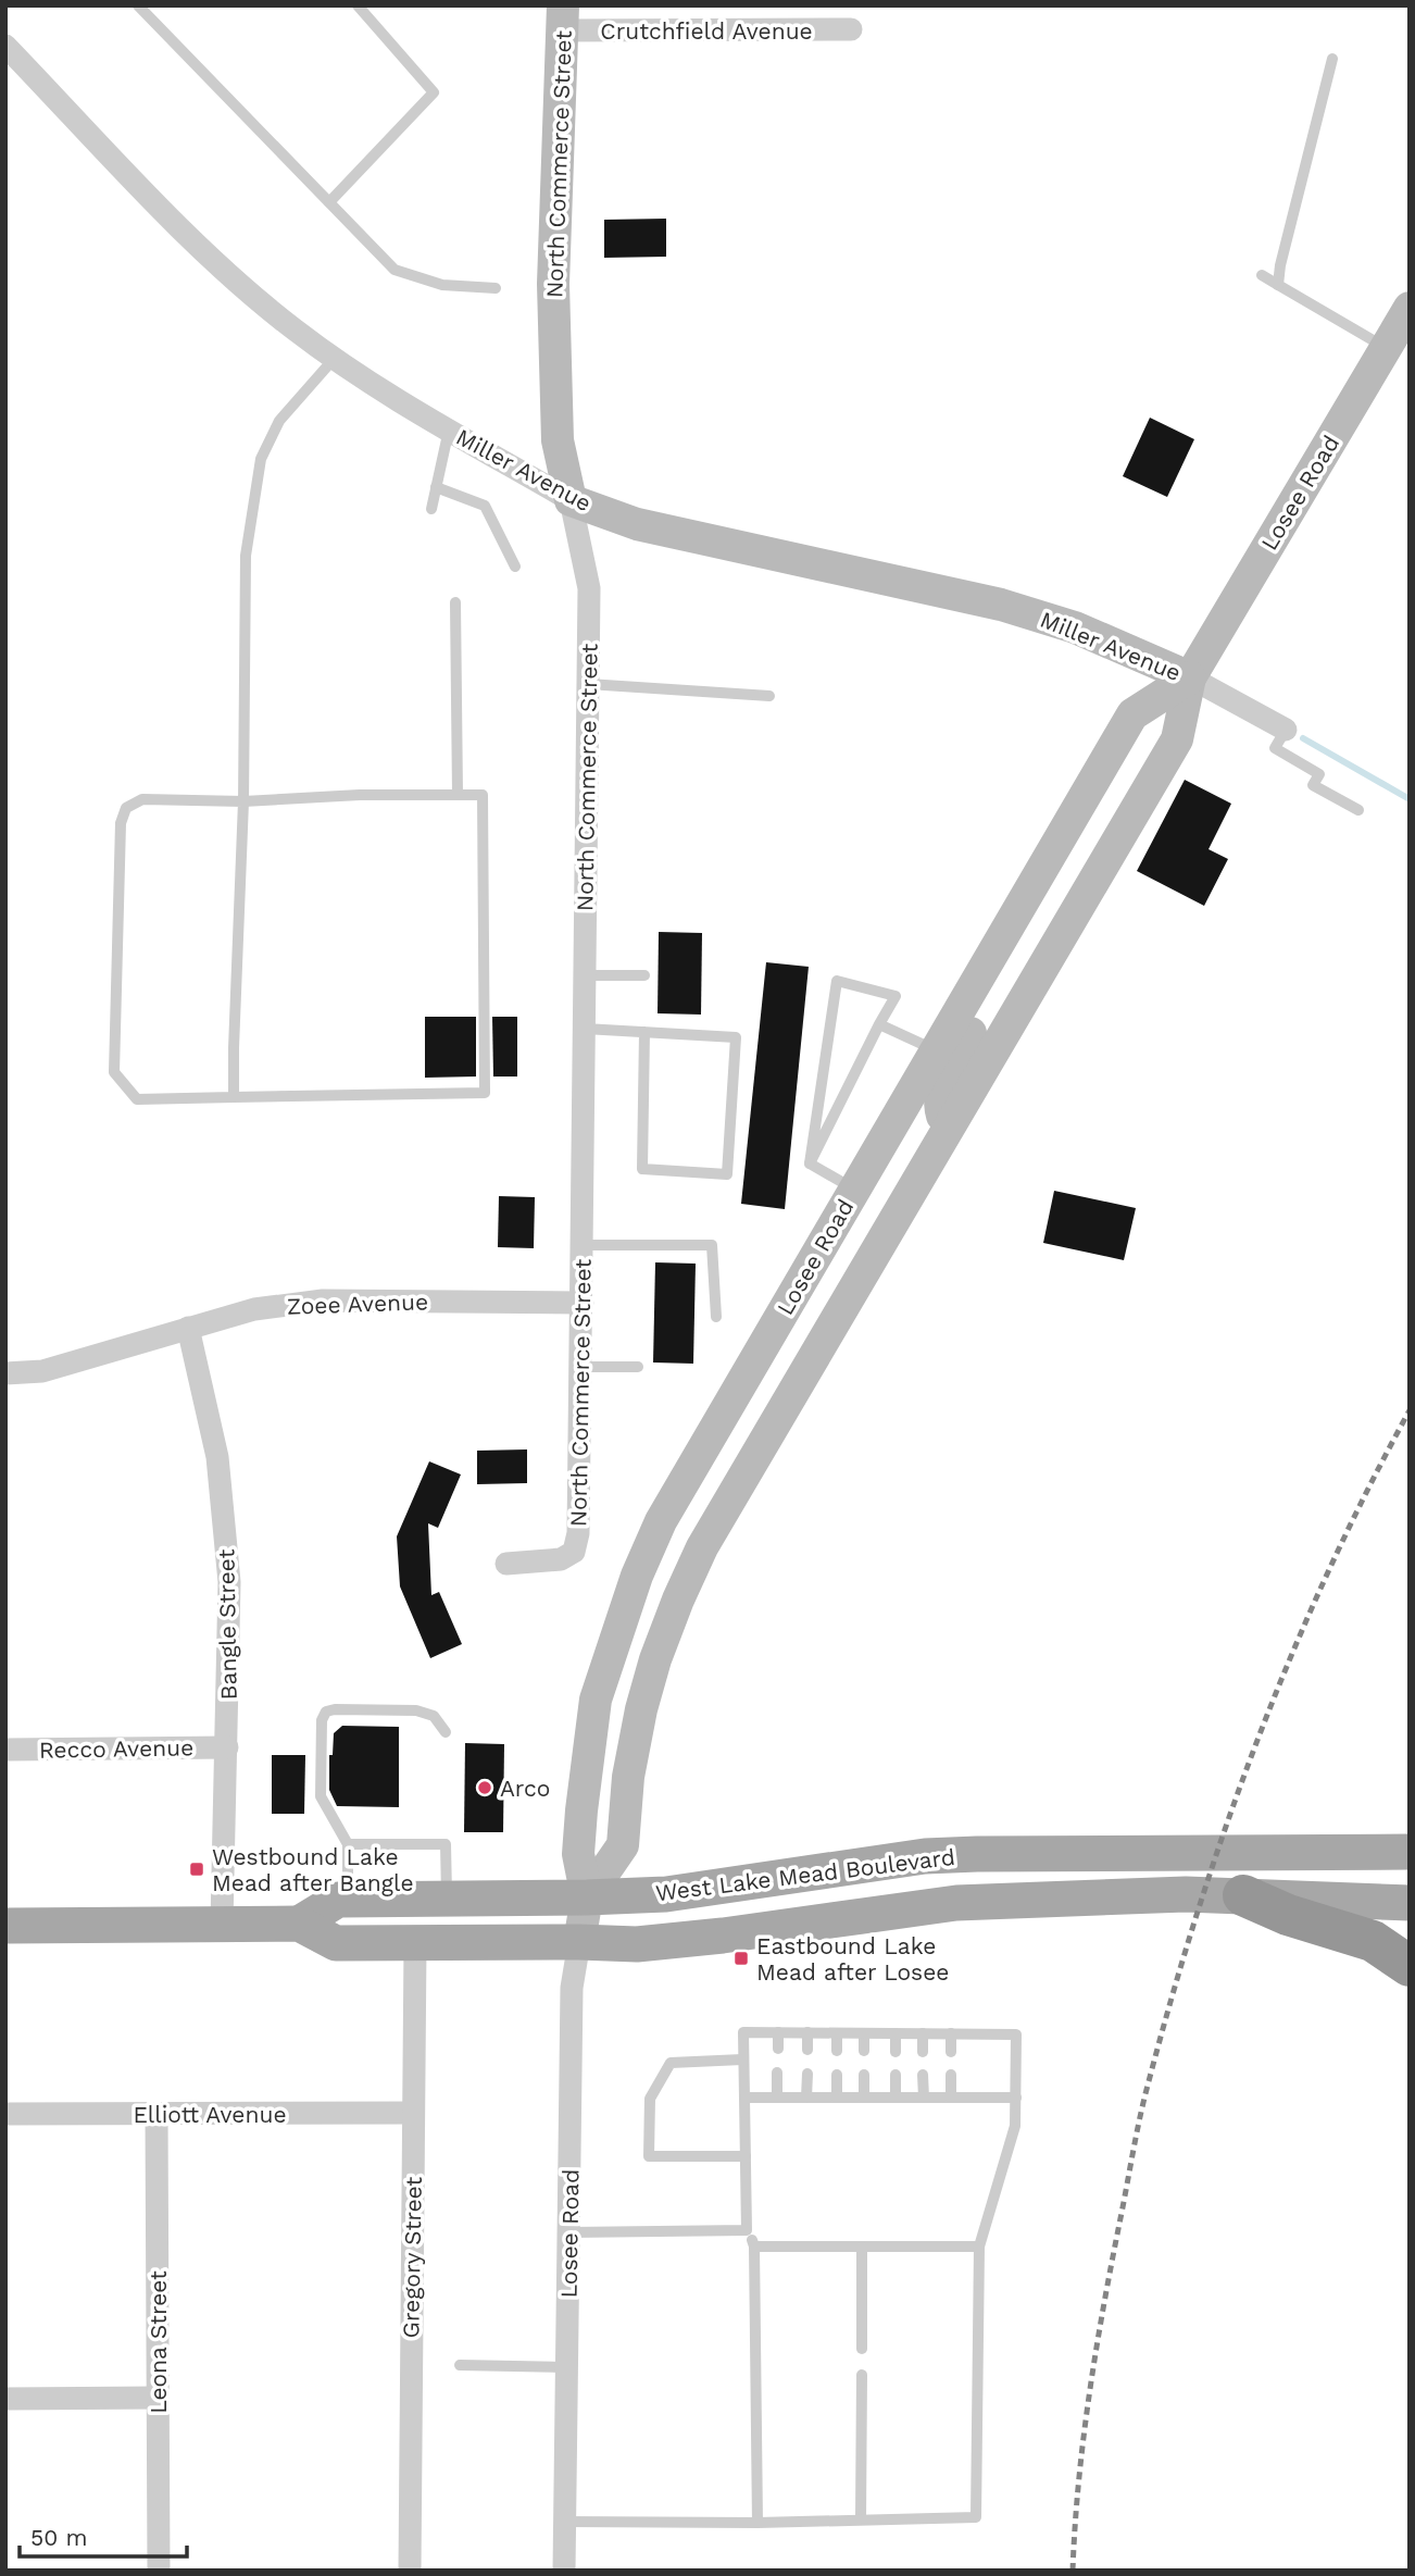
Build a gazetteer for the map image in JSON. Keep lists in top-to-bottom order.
{
  "streets": {
    "main road": [
      "North Commerce Street",
      "Miller Avenue",
      "Losee Road",
      "West Lake Mead Boulevard"
    ],
    "street": [
      "Crutchfield Avenue",
      "Zoee Avenue",
      "Bangle Street",
      "Recco Avenue",
      "Elliott Avenue",
      "Gregory Street",
      "Leona Street"
    ]
  },
  "crossings": [
    ["Crutchfield Avenue", "North Commerce Street"],
    ["North Commerce Street", "Miller Avenue"],
    ["North Commerce Street", "Zoee Avenue"],
    ["Miller Avenue", "Losee Road"],
    ["Losee Road", "West Lake Mead Boulevard"],
    ["Zoee Avenue", "Bangle Street"],
    ["Bangle Street", "Recco Avenue"],
    ["Bangle Street", "West Lake Mead Boulevard"],
    ["West Lake Mead Boulevard", "Gregory Street"],
    ["Elliott Avenue", "Gregory Street"],
    ["Elliott Avenue", "Leona Street"]
  ],
  "places": {
    "other": ["Arco"],
    "transit": ["Westbound Lake Mead after Bangle", "Eastbound Lake Mead after Losee"]
  },
  "scale_bar": "50 m"
}
